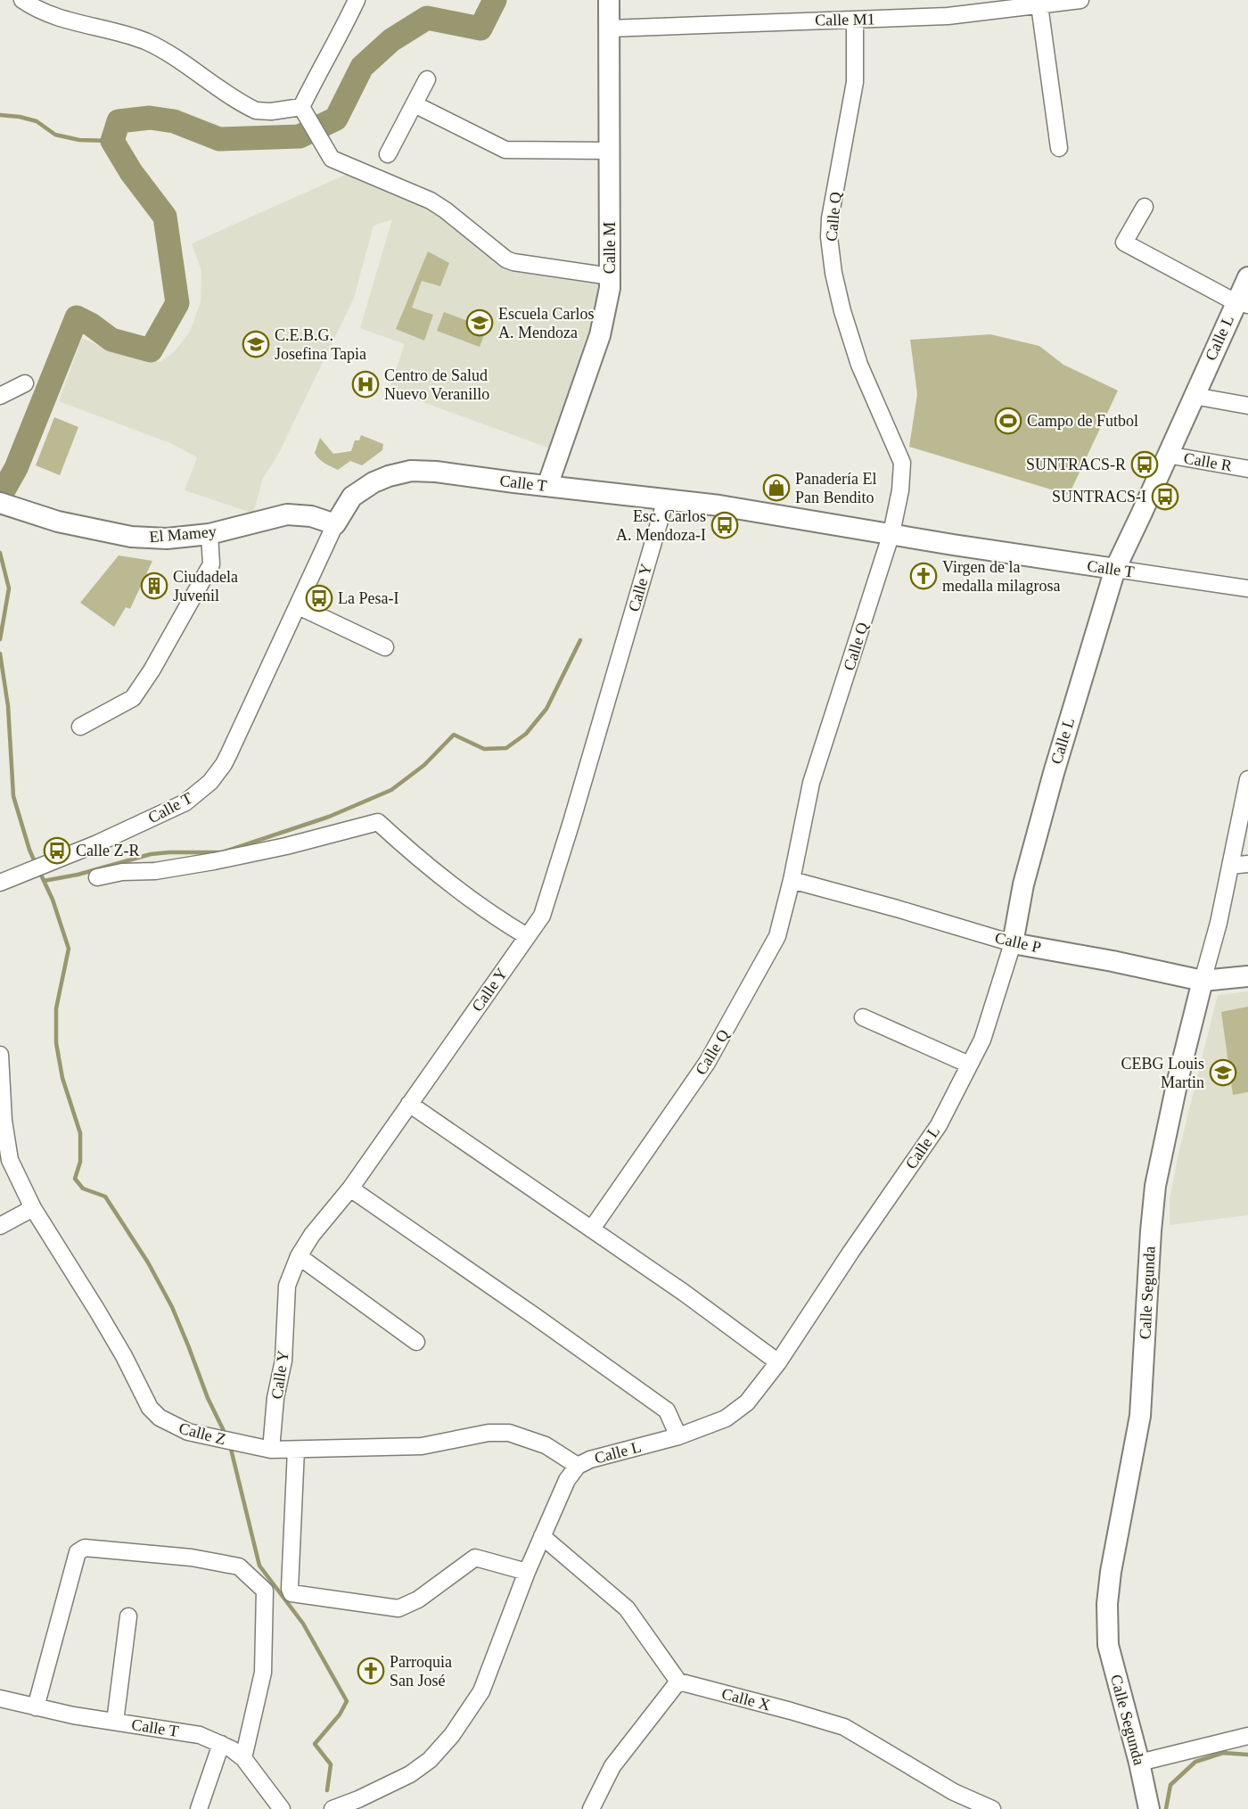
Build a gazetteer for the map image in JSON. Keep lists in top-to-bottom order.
{
  "streets": {
    "street": [
      "Calle M1",
      "Calle Q",
      "Calle M",
      "Calle L",
      "Calle R",
      "Calle T",
      "El Mamey",
      "Calle Y",
      "Calle P",
      "Calle Segunda",
      "Calle Z",
      "Calle X"
    ]
  },
  "crossings": [
    ["Calle M1", "Calle Q"],
    ["Calle M1", "Calle M"],
    ["Calle Q", "Calle T"],
    ["Calle Q", "Calle P"],
    ["Calle M", "Calle T"],
    ["Calle L", "Calle R"],
    ["Calle L", "Calle T"],
    ["Calle L", "Calle P"],
    ["Calle L", "Calle Z"],
    ["Calle T", "El Mamey"],
    ["Calle T", "Calle Y"],
    ["Calle Y", "Calle Z"],
    ["Calle P", "Calle Segunda"]
  ],
  "places": {
    "school or university": ["Escuela Carlos A. Mendoza", "C.E.B.G. Josefina Tapia", "CEBG Louis Martin"],
    "hospital": ["Centro de Salud Nuevo Veranillo"],
    "sports": ["Campo de Futbol"],
    "bus stop": [
      "SUNTRACS-R",
      "SUNTRACS-I",
      "Esc. Carlos A. Mendoza-I",
      "La Pesa-I",
      "Calle Z-R"
    ],
    "shop": ["Panadería El Pan Bendito"],
    "church": ["Virgen de la medalla milagrosa", "Parroquia San José"],
    "building": ["Ciudadela Juvenil"]
  }
}
